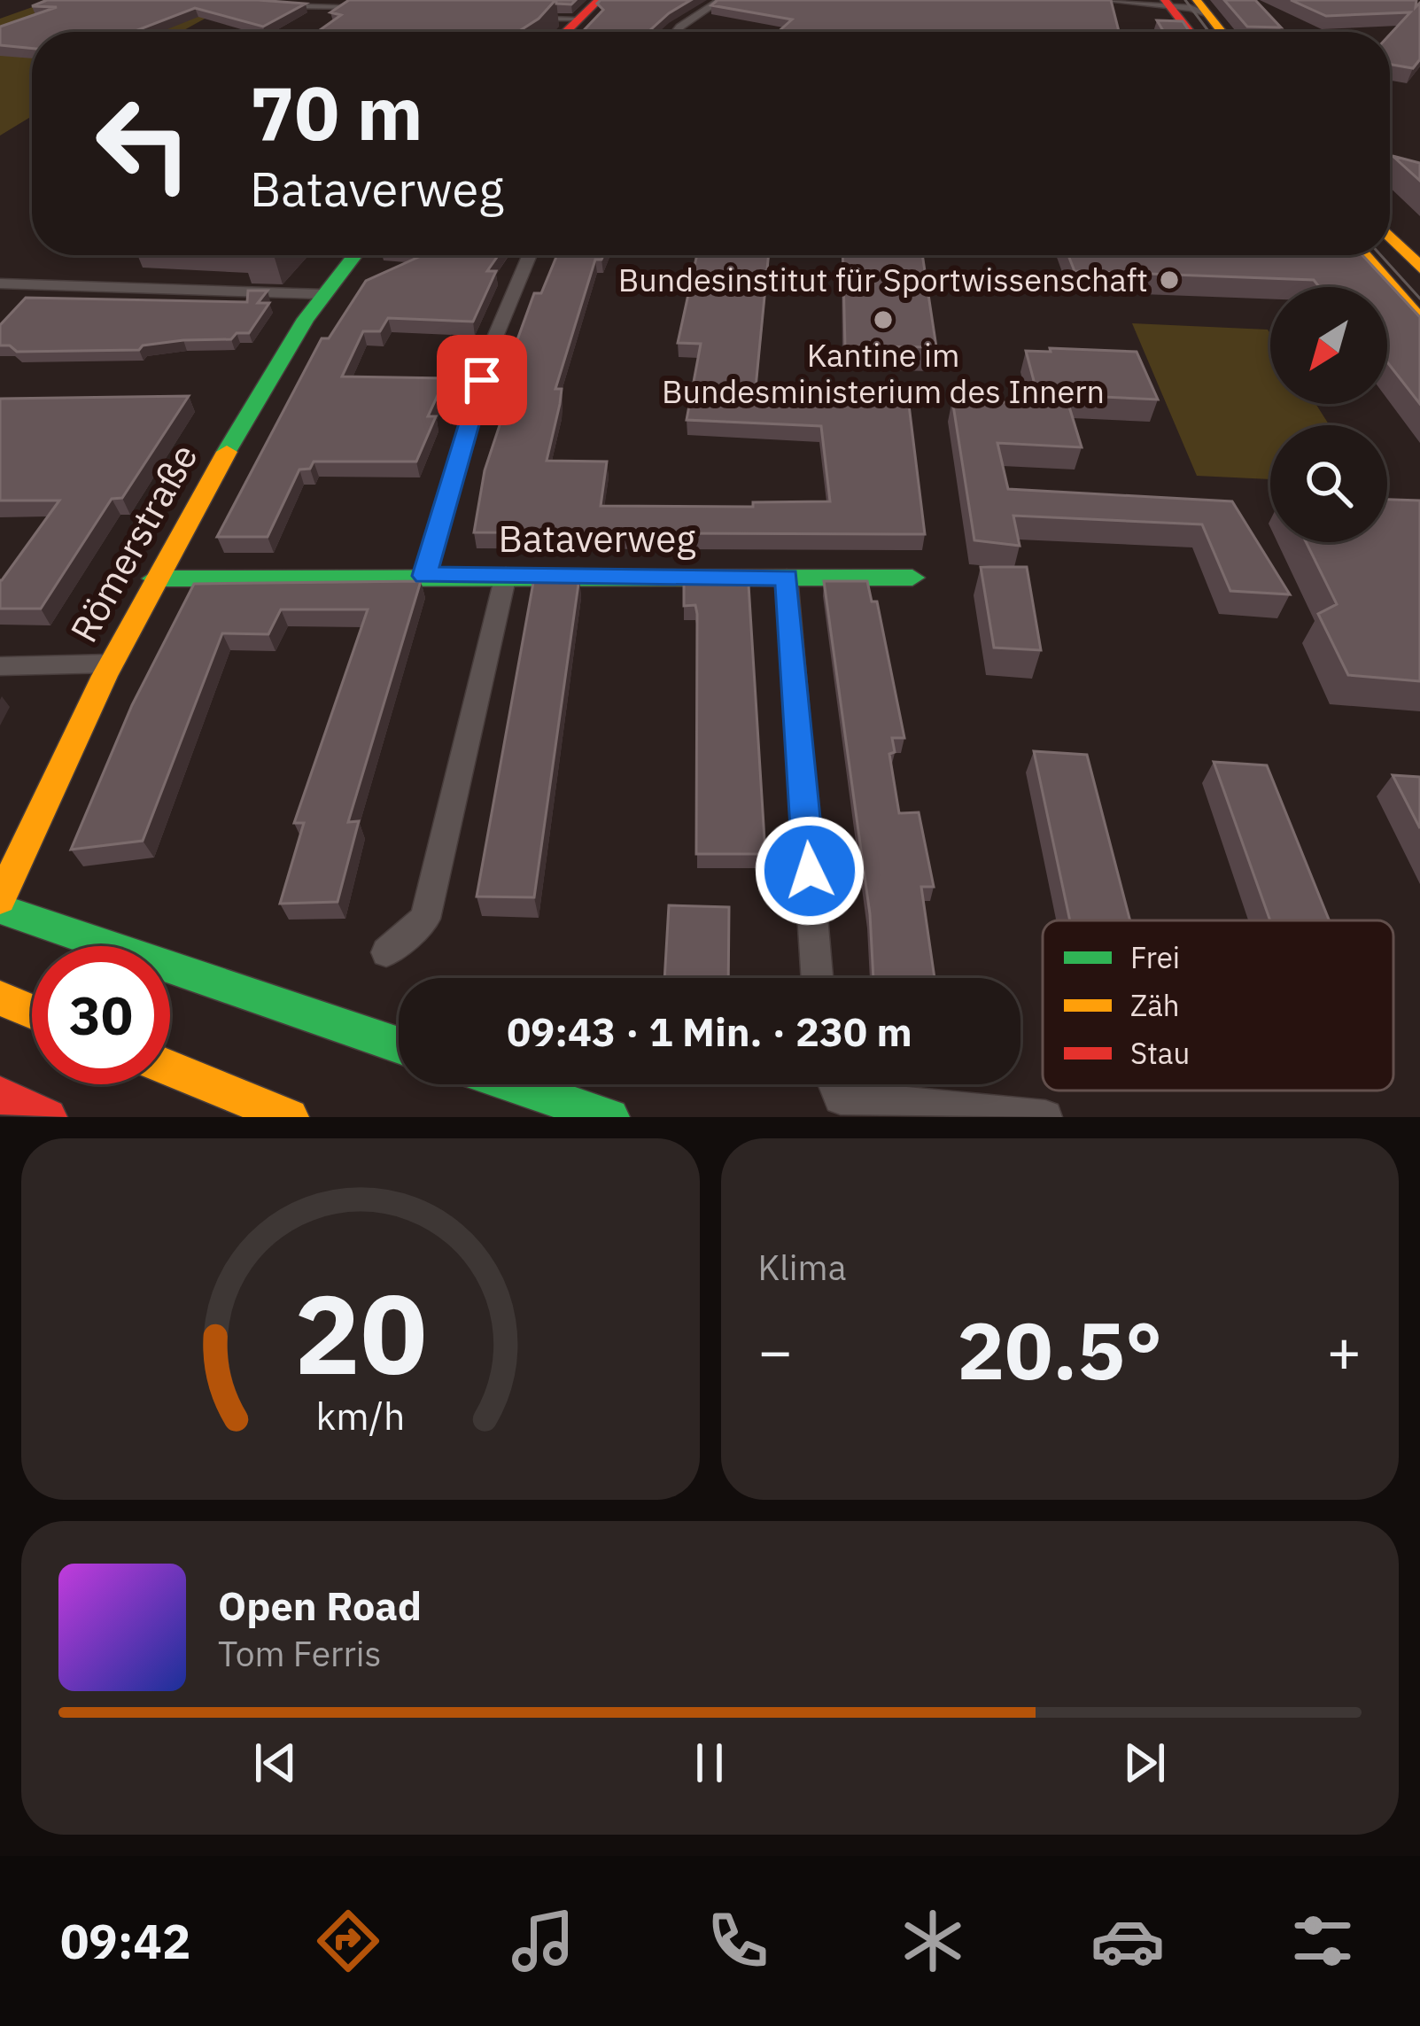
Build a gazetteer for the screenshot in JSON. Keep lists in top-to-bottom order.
{
  "streets": {
    "main road": ["Bataverweg", "Römerstraße"]
  },
  "crossings": [
    ["Bataverweg", "Römerstraße"]
  ],
  "places": ["Bundesinstitut für Sportwissenschaft", "Kantine im Bundesministerium des Innern"],
  "legend": ["Frei", "Zäh", "Stau"],
  "north": "bottom left",
  "page": {
    "turn": ["70 m", "Bataverweg"],
    "limit": "30",
    "trip": "09:43 · 1 Min. · 230 m",
    "tile": "Klima",
    "heat": ["−", "20.5°", "+"],
    "song": ["Open Road", "Tom Ferris"],
    "tabs": "09:42",
    "gauge": ["20", "km/h"]
  }
}
